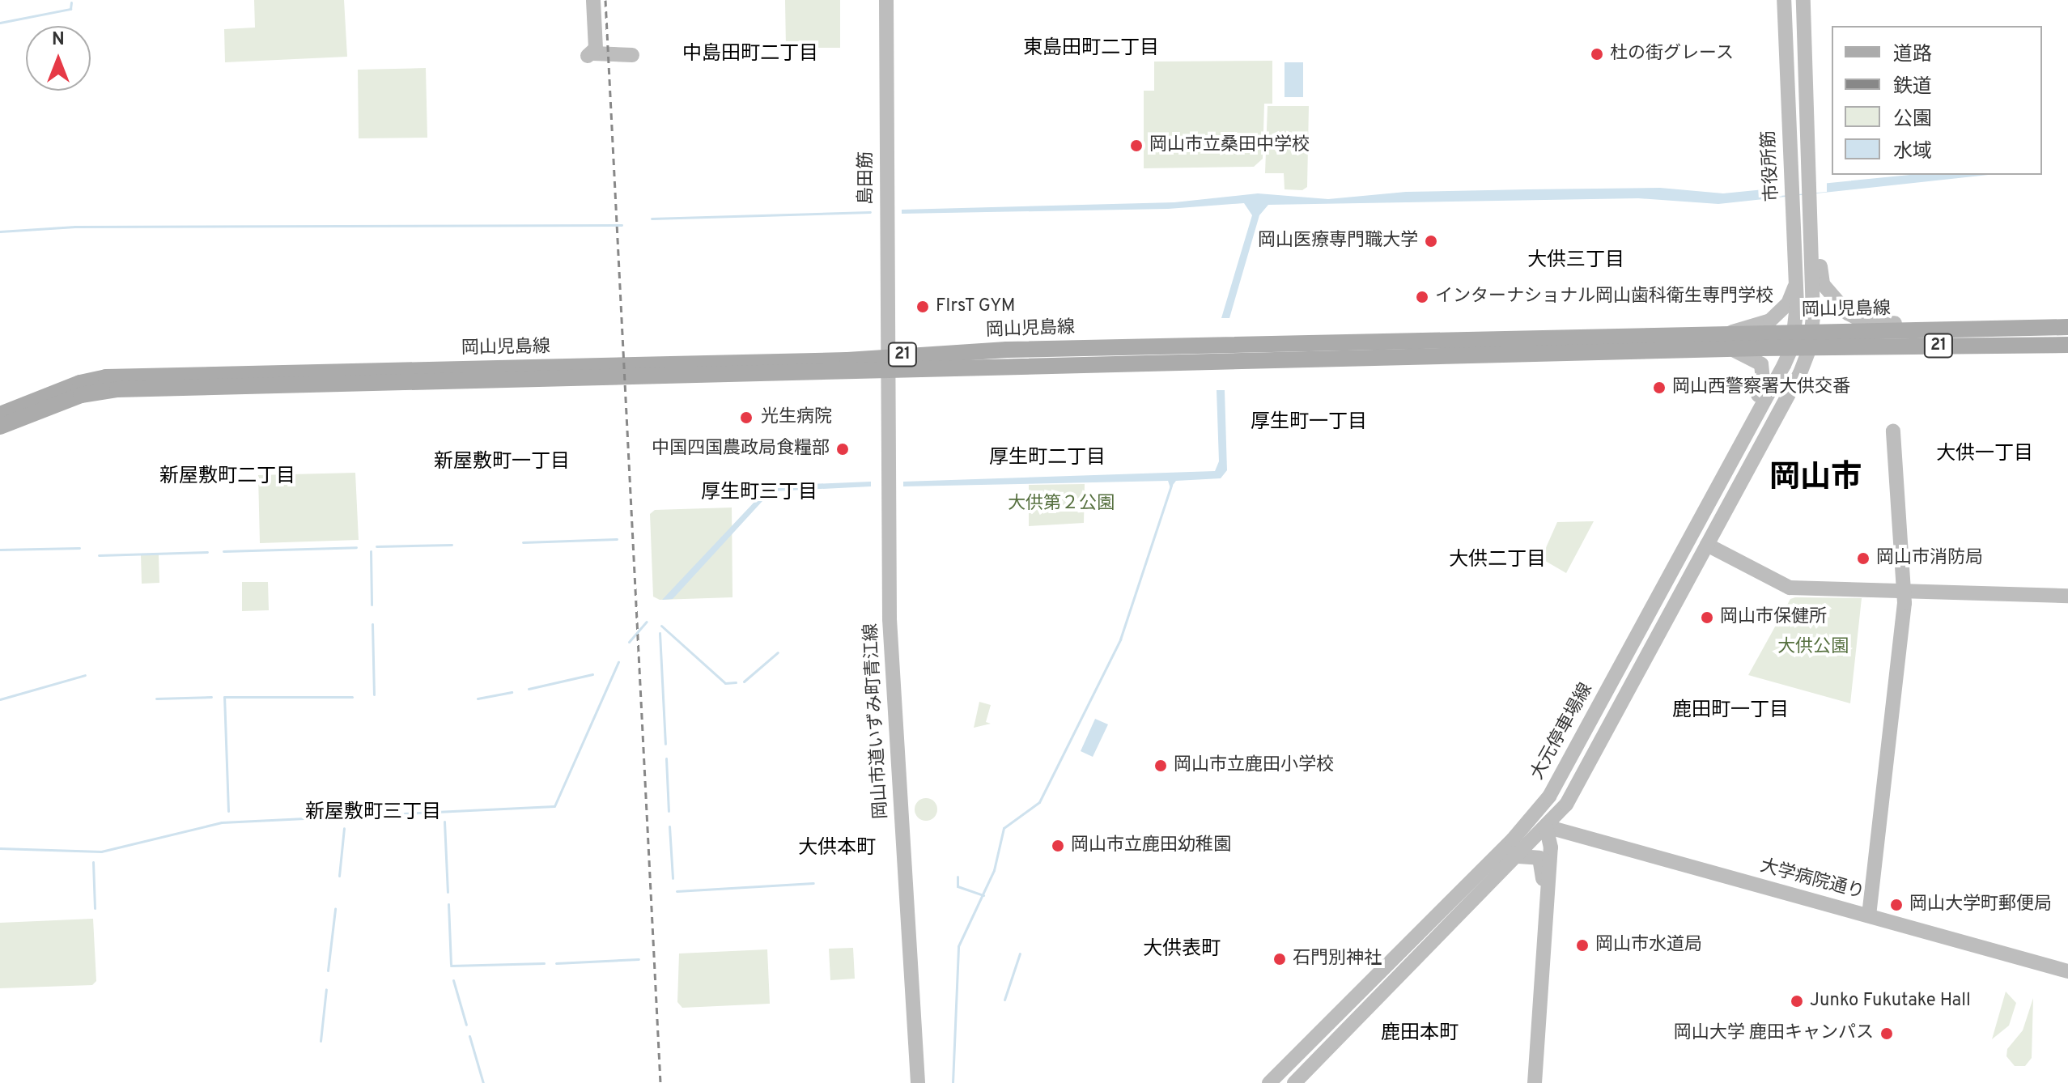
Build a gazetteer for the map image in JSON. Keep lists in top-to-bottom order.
{
  "streets": {
    "main road": ["岡山児島線", "21"],
    "street": [
      "市役所筋",
      "島田筋",
      "岡山市道いずみ町青江線",
      "大元停車場線",
      "大学病院通り"
    ]
  },
  "crossings": [
    ["市役所筋", "岡山児島線"],
    ["市役所筋", "大元停車場線"],
    ["島田筋", "岡山児島線"],
    ["島田筋", "岡山市道いずみ町青江線"],
    ["岡山児島線", "岡山市道いずみ町青江線"],
    ["岡山児島線", "大元停車場線"],
    ["大元停車場線", "大学病院通り"]
  ],
  "districts": [
    "東島田町二丁目",
    "中島田町二丁目",
    "大供三丁目",
    "厚生町一丁目",
    "大供一丁目",
    "厚生町二丁目",
    "新屋敷町一丁目",
    "新屋敷町二丁目",
    "岡山市",
    "厚生町三丁目",
    "大供二丁目",
    "鹿田町一丁目",
    "新屋敷町三丁目",
    "大供本町",
    "大供表町",
    "鹿田本町"
  ],
  "parks": ["大供第２公園", "大供公園"],
  "places": [
    "杜の街グレース",
    "岡山市立桑田中学校",
    "岡山医療専門職大学",
    "インターナショナル岡山歯科衛生専門学校",
    "FIrsT GYM",
    "岡山西警察署大供交番",
    "光生病院",
    "中国四国農政局食糧部",
    "岡山市消防局",
    "岡山市保健所",
    "岡山市立鹿田小学校",
    "岡山市立鹿田幼稚園",
    "岡山大学町郵便局",
    "岡山市水道局",
    "石門別神社",
    "Junko Fukutake Hall",
    "岡山大学 鹿田キャンパス"
  ],
  "legend": [
    "道路",
    "鉄道",
    "公園",
    "水域"
  ],
  "north": "top"
}
